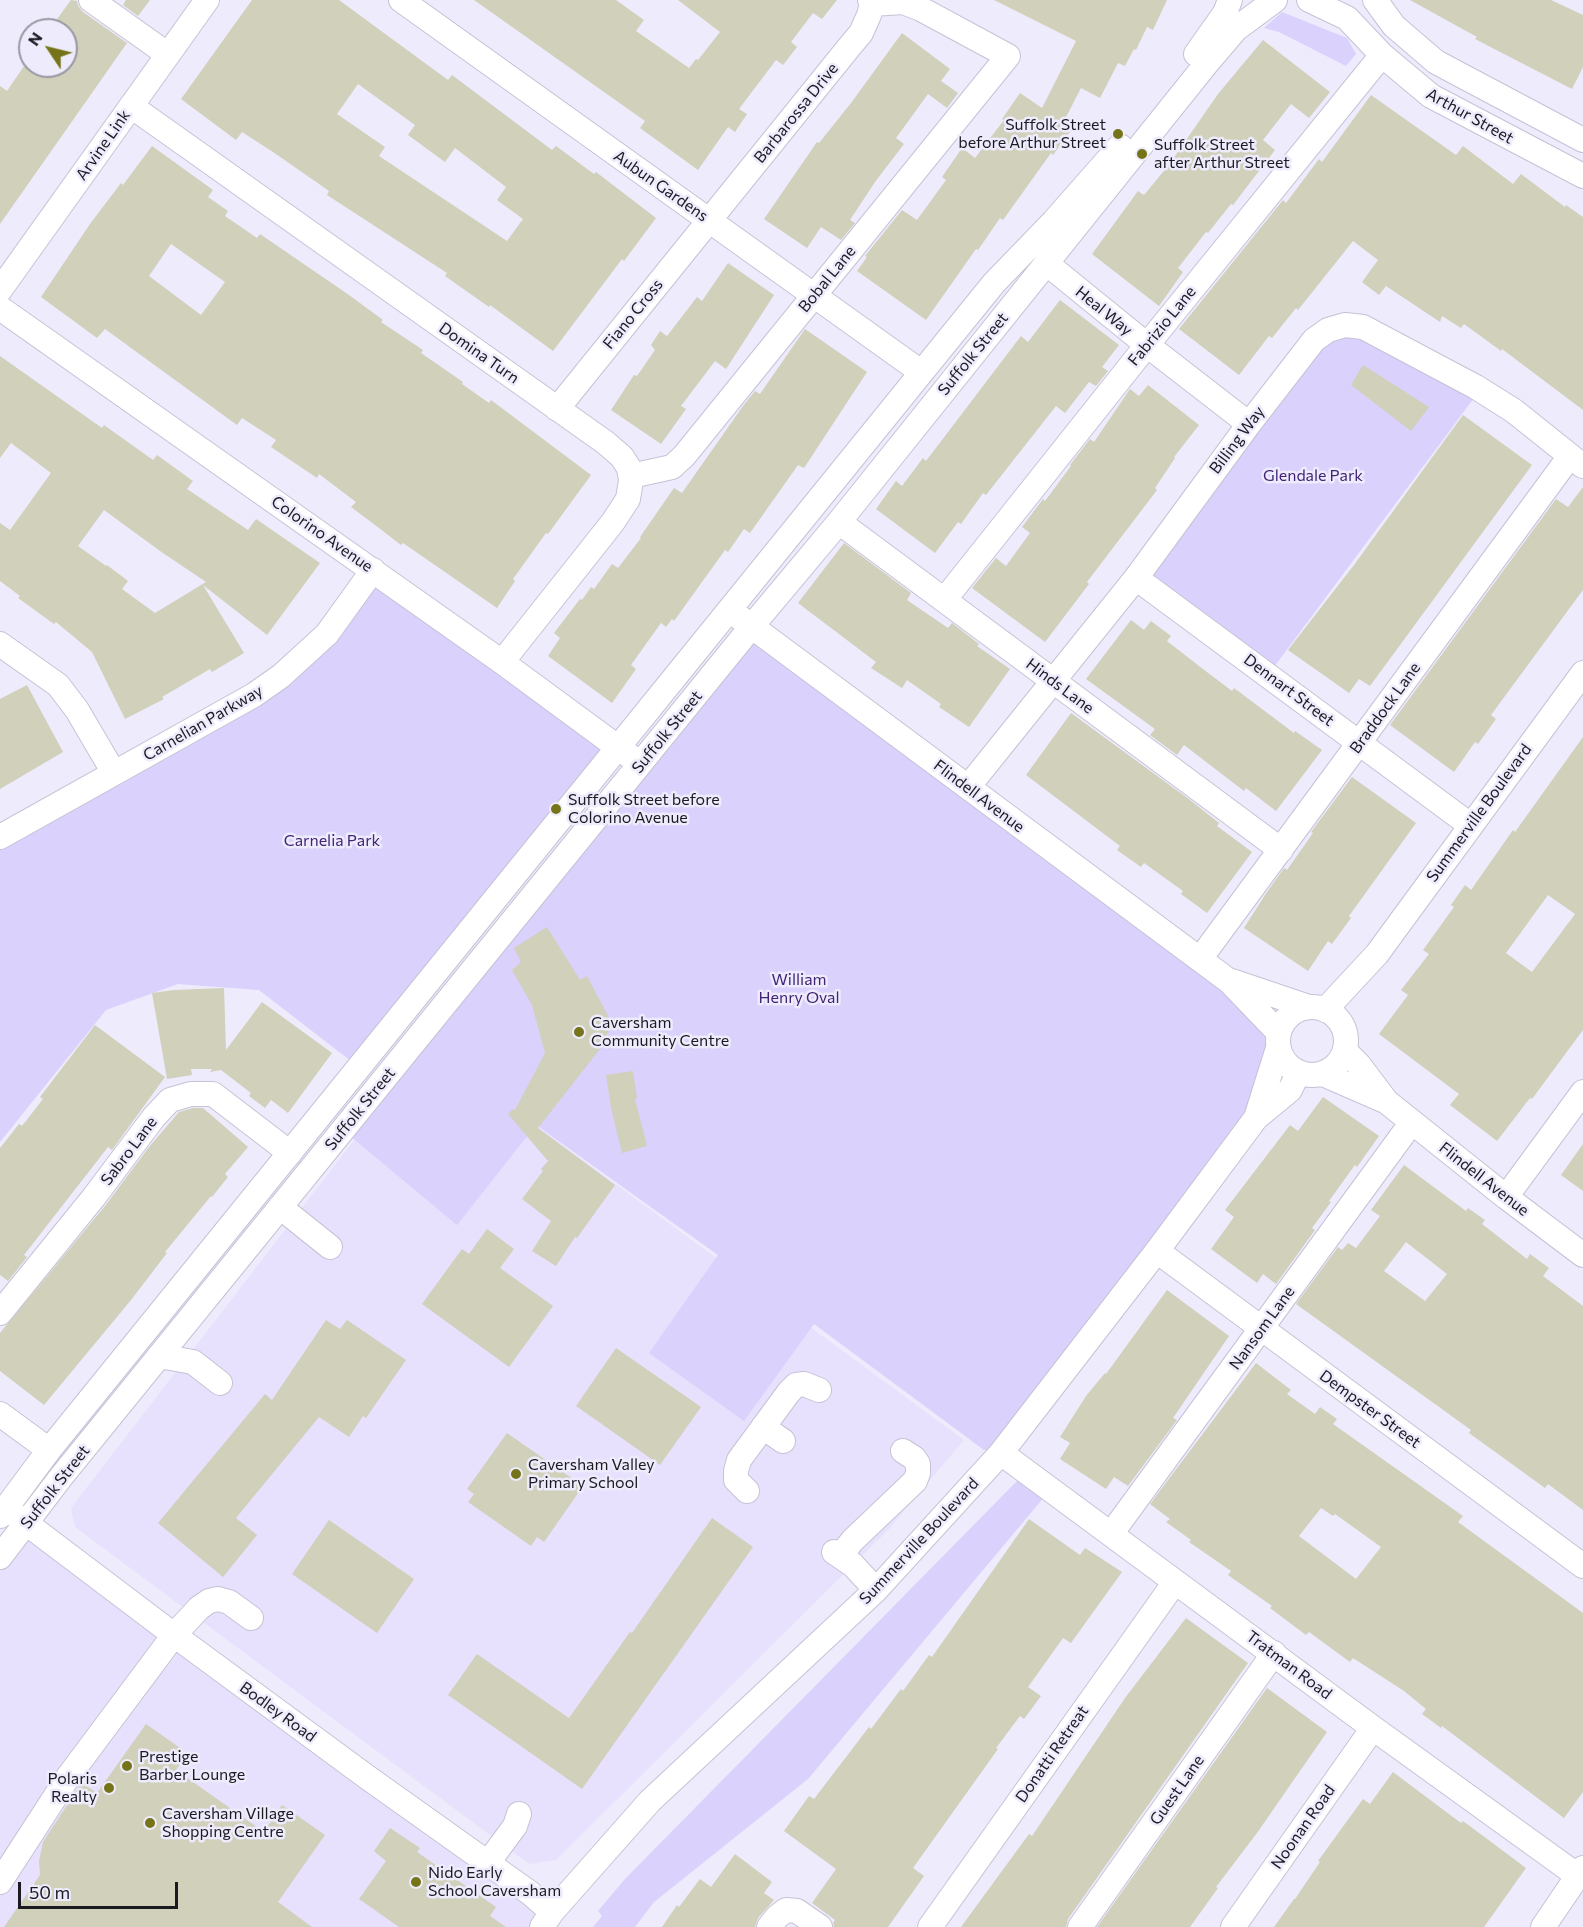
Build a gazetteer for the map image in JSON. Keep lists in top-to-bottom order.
{
  "streets": {
    "street": [
      "Barbarossa Drive",
      "Arthur Street",
      "Arvine Link",
      "Aubun Gardens",
      "Bobal Lane",
      "Heal Way",
      "Fiano Cross",
      "Fabrizio Lane",
      "Domina Turn",
      "Suffolk Street",
      "Billing Way",
      "Colorino Avenue",
      "Hinds Lane",
      "Dennart Street",
      "Braddock Lane",
      "Carnelian Parkway",
      "Flindell Avenue",
      "Summerville Boulevard",
      "Sabro Lane",
      "Nansom Lane",
      "Dempster Street",
      "Tratman Road",
      "Bodley Road",
      "Donatti Retreat",
      "Guest Lane",
      "Noonan Road"
    ]
  },
  "crossings": [
    ["Barbarossa Drive", "Aubun Gardens"],
    ["Barbarossa Drive", "Bobal Lane"],
    ["Barbarossa Drive", "Fiano Cross"],
    ["Arthur Street", "Fabrizio Lane"],
    ["Arvine Link", "Domina Turn"],
    ["Aubun Gardens", "Bobal Lane"],
    ["Aubun Gardens", "Fiano Cross"],
    ["Aubun Gardens", "Suffolk Street"],
    ["Bobal Lane", "Domina Turn"],
    ["Heal Way", "Fabrizio Lane"],
    ["Heal Way", "Suffolk Street"],
    ["Heal Way", "Billing Way"],
    ["Fiano Cross", "Domina Turn"],
    ["Fabrizio Lane", "Hinds Lane"],
    ["Suffolk Street", "Colorino Avenue"],
    ["Suffolk Street", "Hinds Lane"],
    ["Suffolk Street", "Flindell Avenue"],
    ["Suffolk Street", "Sabro Lane"],
    ["Suffolk Street", "Bodley Road"],
    ["Billing Way", "Hinds Lane"],
    ["Billing Way", "Dennart Street"],
    ["Billing Way", "Braddock Lane"],
    ["Billing Way", "Flindell Avenue"],
    ["Colorino Avenue", "Carnelian Parkway"],
    ["Hinds Lane", "Braddock Lane"],
    ["Dennart Street", "Braddock Lane"],
    ["Dennart Street", "Summerville Boulevard"],
    ["Braddock Lane", "Flindell Avenue"],
    ["Flindell Avenue", "Summerville Boulevard"],
    ["Flindell Avenue", "Nansom Lane"],
    ["Summerville Boulevard", "Dempster Street"],
    ["Summerville Boulevard", "Tratman Road"],
    ["Summerville Boulevard", "Bodley Road"],
    ["Nansom Lane", "Dempster Street"],
    ["Nansom Lane", "Tratman Road"],
    ["Tratman Road", "Donatti Retreat"],
    ["Tratman Road", "Guest Lane"],
    ["Tratman Road", "Noonan Road"]
  ],
  "parks": ["Glendale Park", "Carnelia Park", "William Henry Oval"],
  "places": [
    "Suffolk Street before Arthur Street",
    "Suffolk Street after Arthur Street",
    "Suffolk Street before Colorino Avenue",
    "Caversham Community Centre",
    "Caversham Valley Primary School",
    "Prestige Barber Lounge",
    "Polaris Realty",
    "Caversham Village Shopping Centre",
    "Nido Early School Caversham"
  ],
  "scale_bar": "50 m",
  "north": "top left"
}
